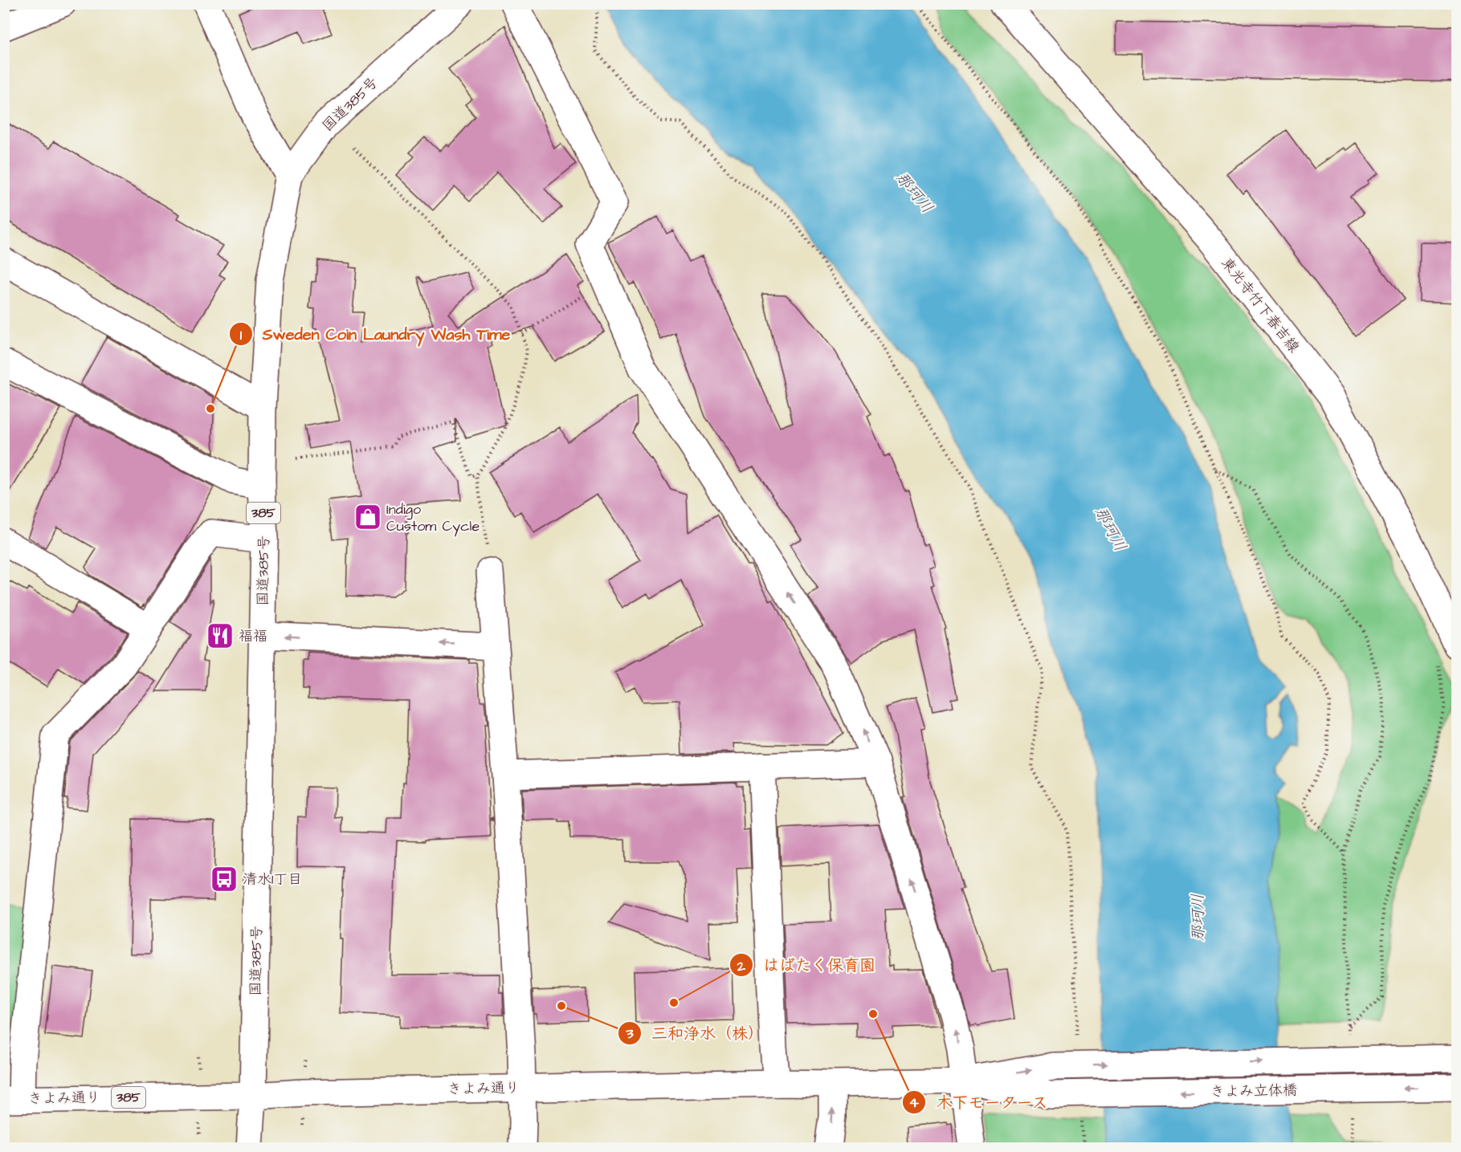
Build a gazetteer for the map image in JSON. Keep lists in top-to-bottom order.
{
  "streets": {
    "main road": [
      "国道385号",
      "東光寺竹下春吉線",
      "385",
      "きよみ通り",
      "きよみ立体橋"
    ]
  },
  "crossings": [
    ["国道385号", "きよみ通り"],
    ["きよみ通り", "きよみ立体橋"]
  ],
  "water": ["那珂川"],
  "places": {
    "other": [
      "Sweden Coin Laundry Wash Time",
      "はばたく保育園",
      "三和浄水（株）",
      "木下モータース"
    ],
    "shop": ["Indigo Custom Cycle"],
    "restaurant": ["福福"],
    "bus stop": ["清水1丁目"]
  }
}
